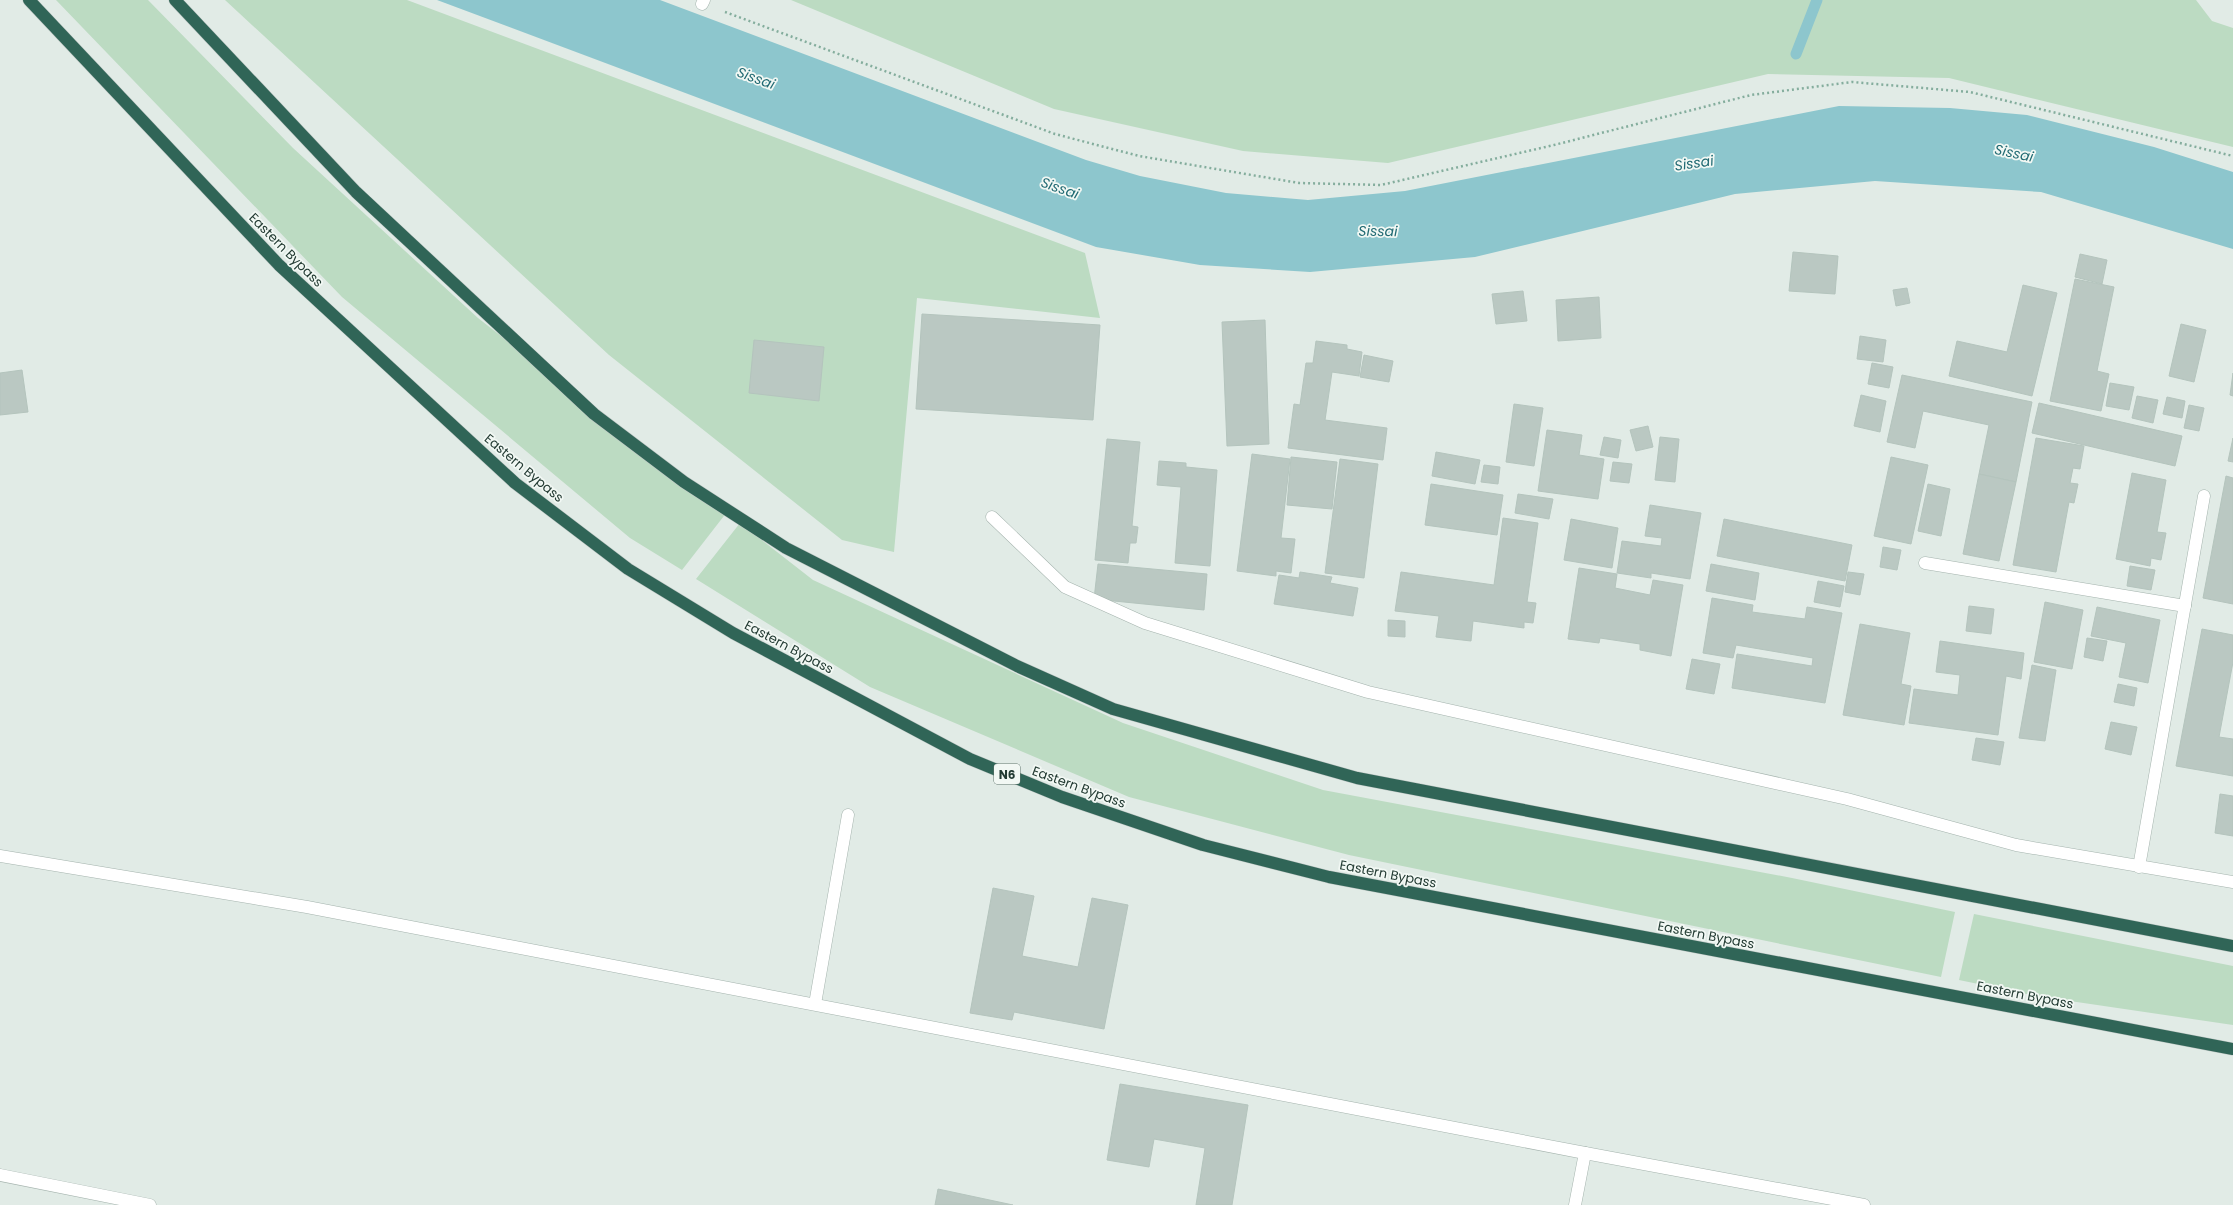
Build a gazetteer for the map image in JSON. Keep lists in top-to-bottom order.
{
  "streets": {
    "highway": ["Eastern Bypass", "N6"]
  },
  "water": ["Sissai"]
}
